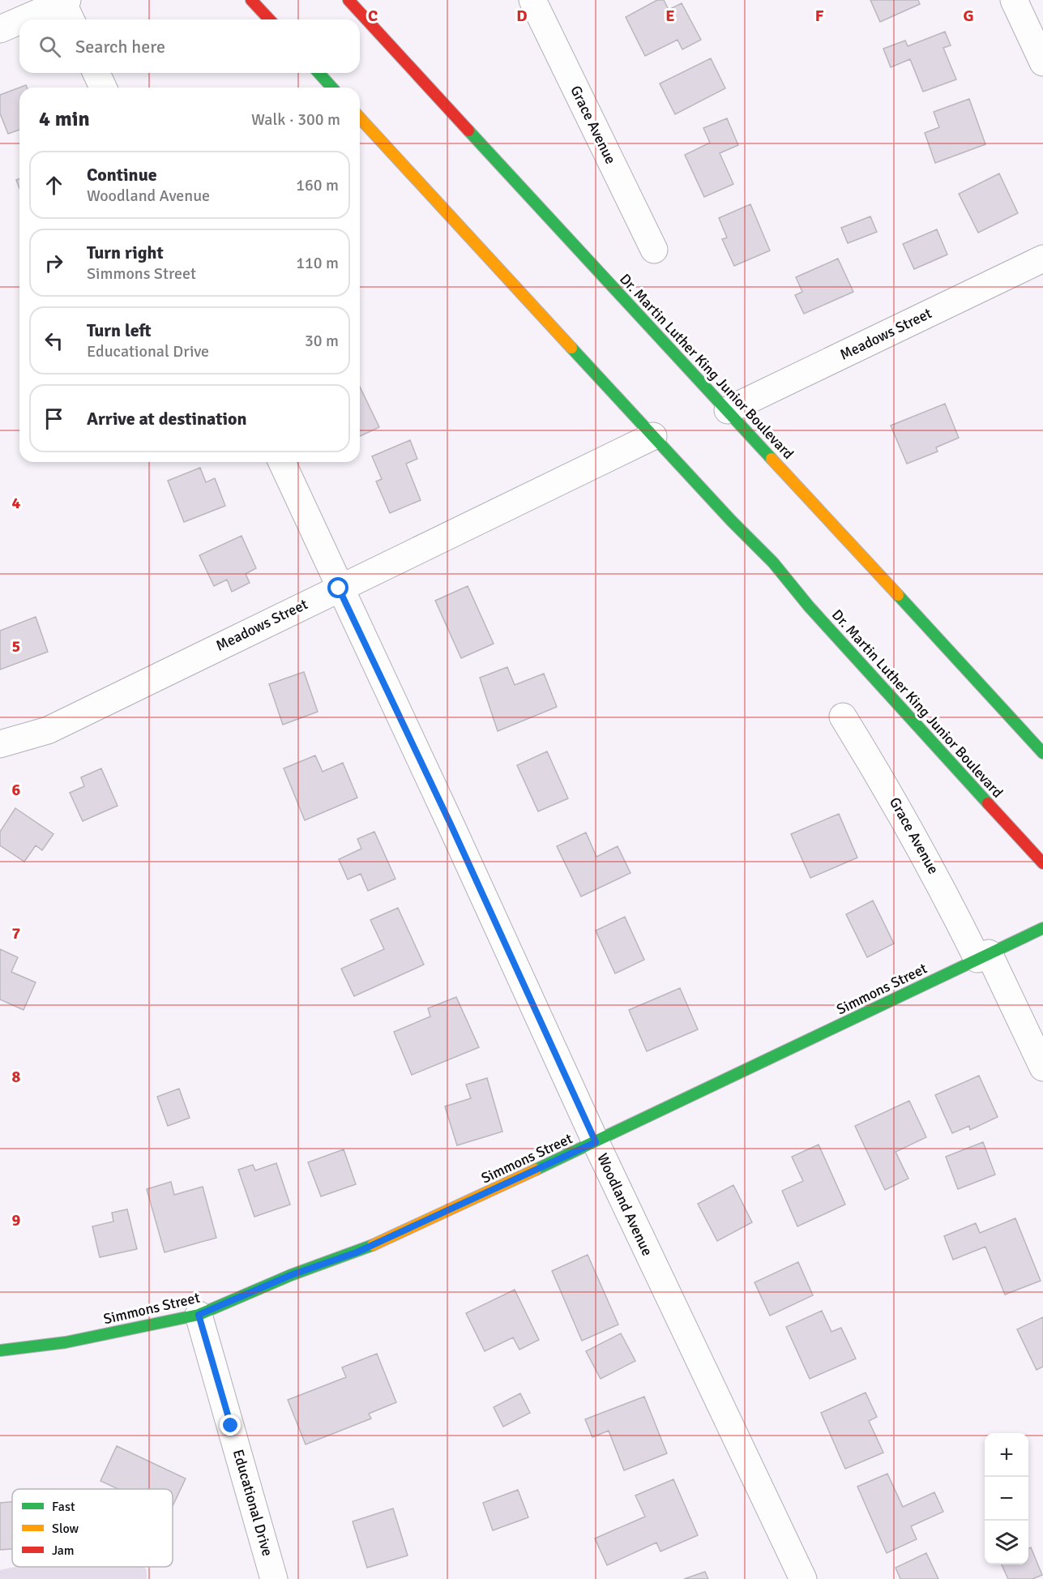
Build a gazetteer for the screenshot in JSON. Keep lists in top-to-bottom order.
{
  "streets": {
    "main road": ["Dr. Martin Luther King Junior Boulevard", "Simmons Street"],
    "street": [
      "Grace Avenue",
      "Meadows Street",
      "Woodland Avenue",
      "Educational Drive"
    ]
  },
  "crossings": [
    ["Grace Avenue", "Simmons Street"],
    ["Meadows Street", "Dr. Martin Luther King Junior Boulevard"],
    ["Meadows Street", "Woodland Avenue"],
    ["Simmons Street", "Woodland Avenue"],
    ["Simmons Street", "Educational Drive"]
  ],
  "legend": ["Fast", "Slow", "Jam"],
  "page": {
    "search": "Search here",
    "heading": ["4 min", "Walk · 300 m"],
    "list": [
      ["Continue", "Woodland Avenue", "160 m"],
      ["Turn right", "Simmons Street", "110 m"],
      ["Turn left", "Educational Drive", "30 m"],
      "Arrive at destination"
    ],
    "map_buttons": ["+", "−"]
  },
  "grid": {
    "columns": [
      "C",
      "D",
      "E",
      "F",
      "G"
    ],
    "rows": [
      "4",
      "5",
      "6",
      "7",
      "8",
      "9"
    ]
  }
}
